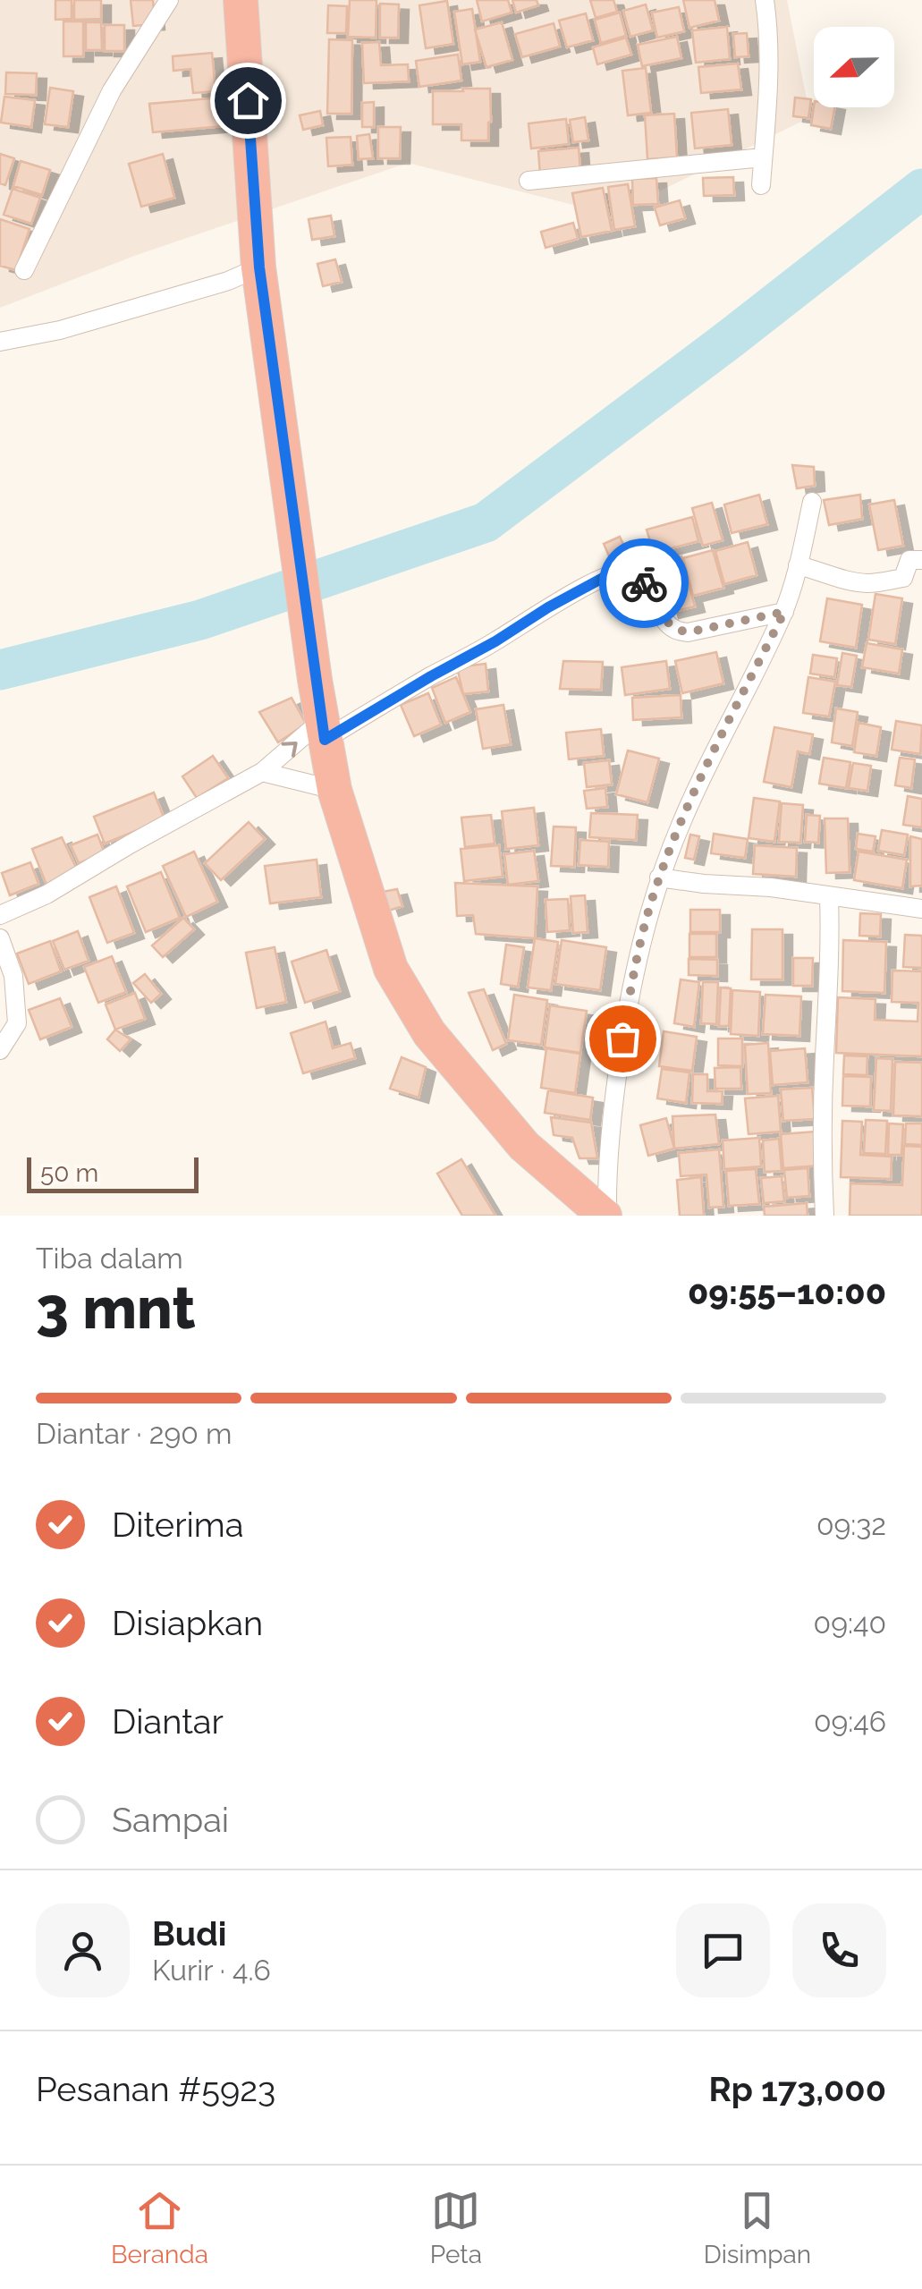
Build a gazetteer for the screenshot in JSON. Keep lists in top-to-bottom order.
{
  "scale_bar": "50 m",
  "north": "left",
  "page": {
    "scale": "50 m",
    "heading": ["3 mnt", "Tiba dalam", "09:55–10:00"],
    "panel": [
      "Budi",
      "Kurir · 4.6",
      "Pesanan #5923",
      "Rp 173,000"
    ],
    "bar": "Diantar · 290 m",
    "list": [
      ["Diterima", "09:32"],
      ["Disiapkan", "09:40"],
      ["Diantar", "09:46"],
      "Sampai"
    ],
    "tabs": ["Beranda", "Peta", "Disimpan"]
  }
}
